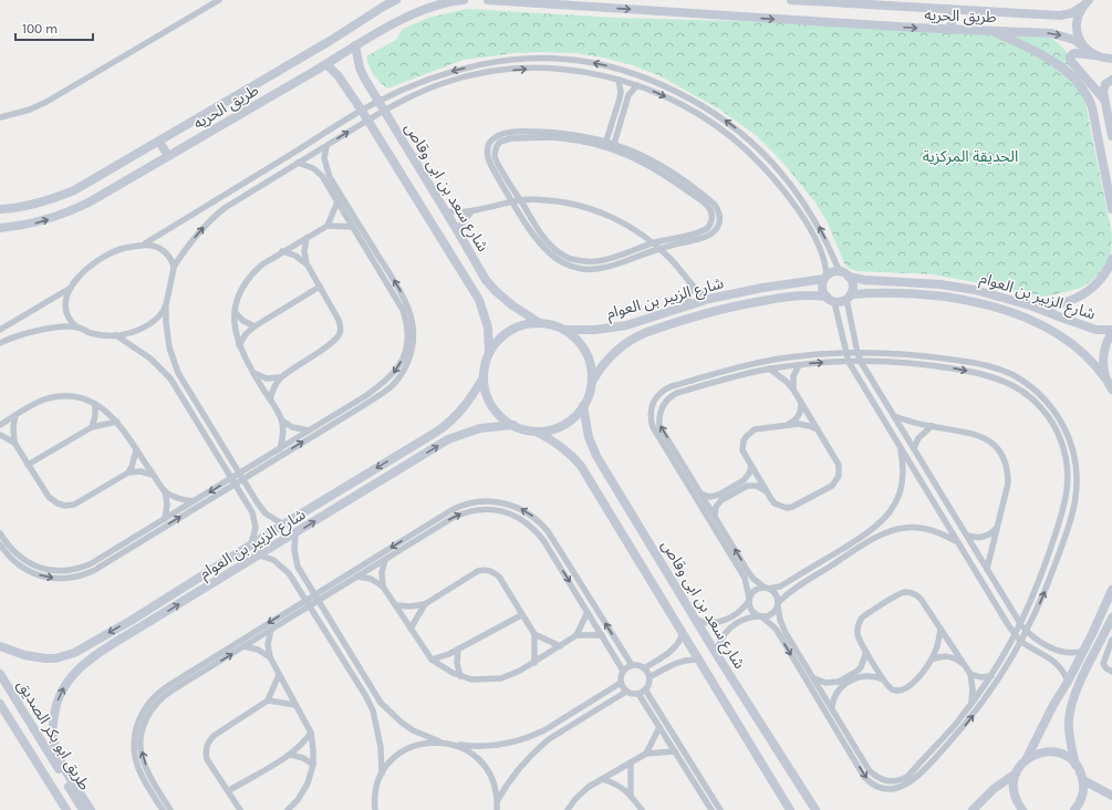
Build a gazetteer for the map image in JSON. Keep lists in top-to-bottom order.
{
  "streets": {
    "street": [
      "طريق الحريه",
      "شارع سعد بن ابى وقاص",
      "شارع الزبير بن العوام",
      "طريق ابو بكر الصديق"
    ]
  },
  "crossings": [
    ["طريق الحريه", "شارع سعد بن ابى وقاص"],
    ["شارع سعد بن ابى وقاص", "شارع الزبير بن العوام"],
    ["شارع الزبير بن العوام", "طريق ابو بكر الصديق"]
  ],
  "parks": ["الحديقة المركزية"],
  "scale_bar": "100 m"
}
